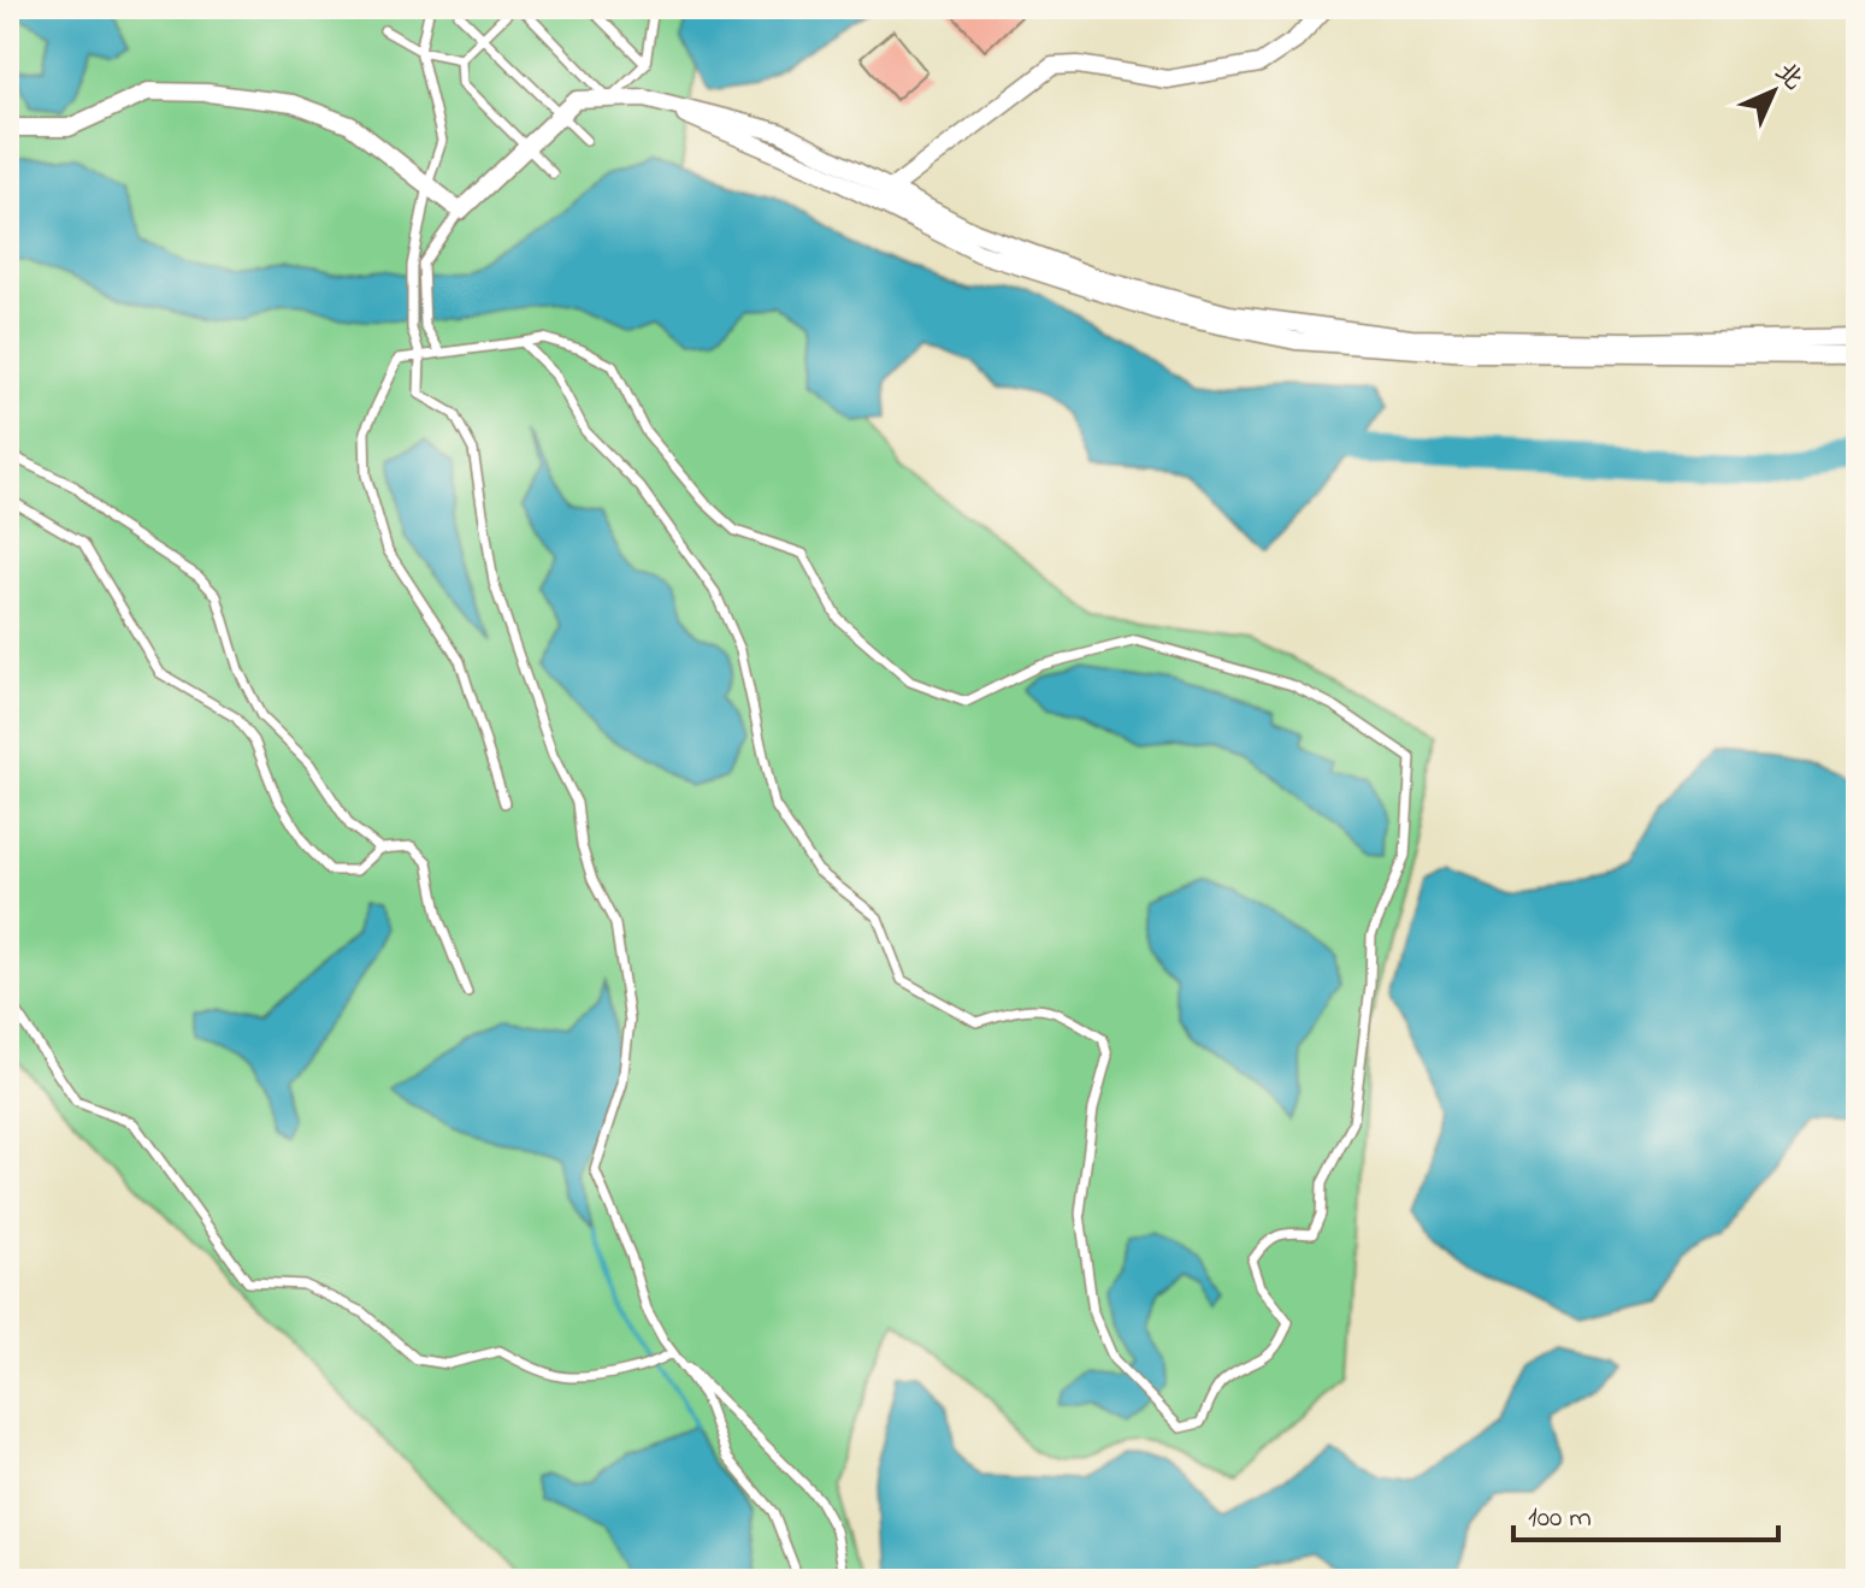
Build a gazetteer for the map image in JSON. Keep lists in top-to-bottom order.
{
  "scale_bar": "100 m",
  "north": "top right"
}
